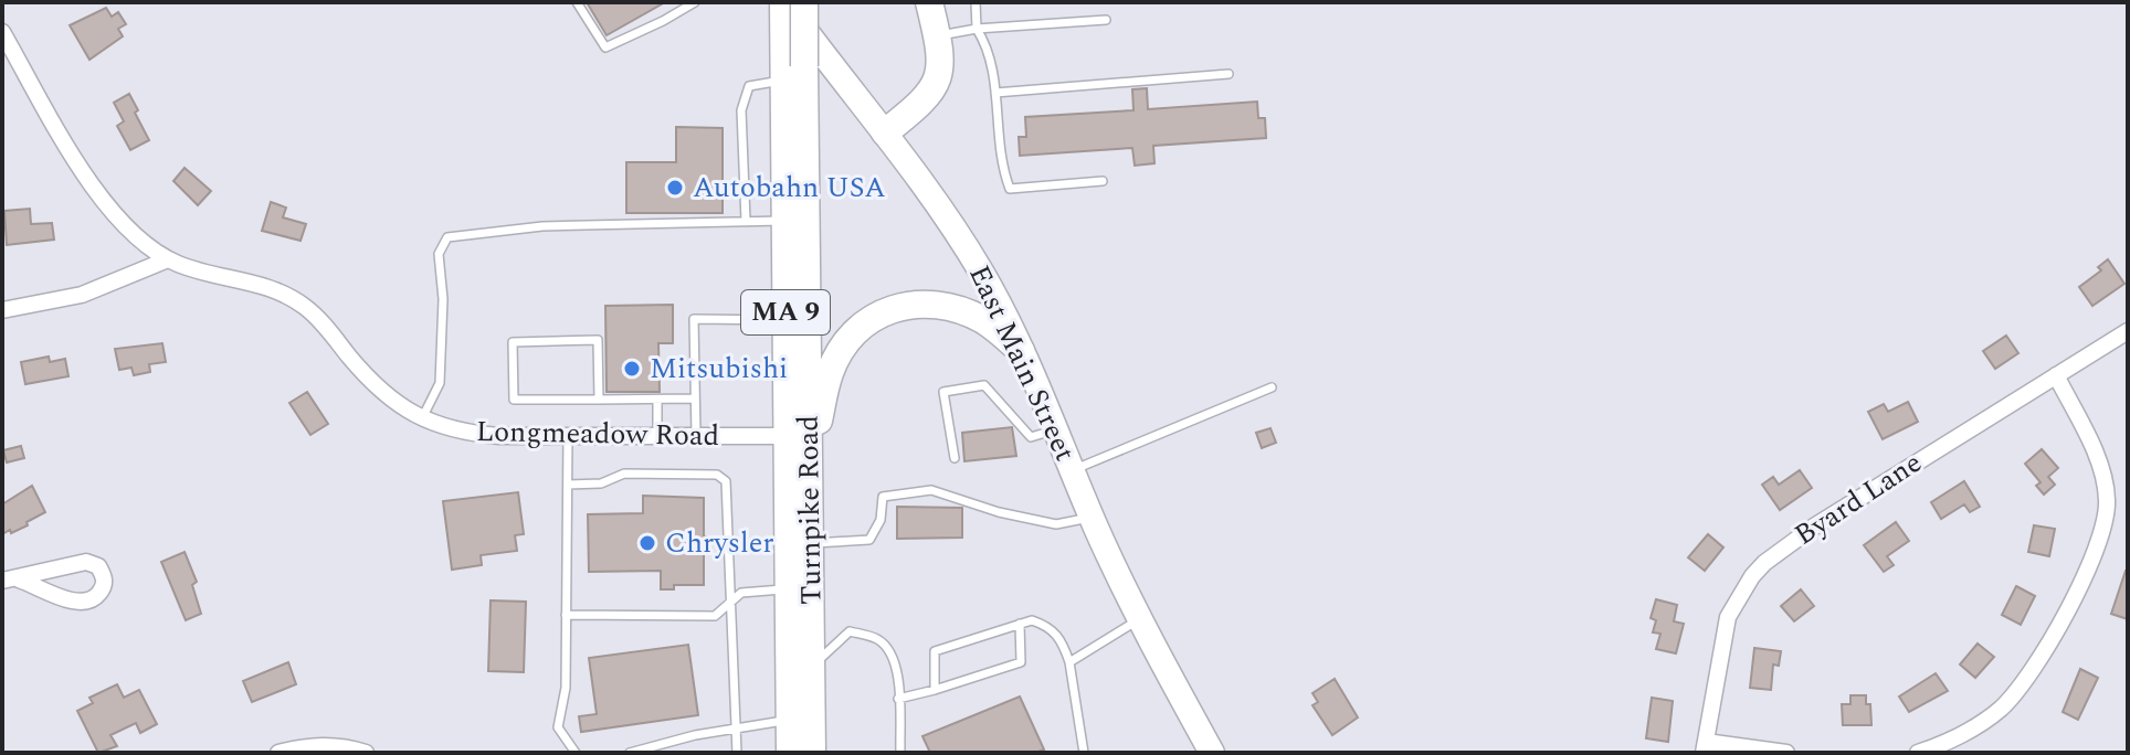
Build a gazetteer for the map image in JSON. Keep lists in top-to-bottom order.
{
  "streets": {
    "highway": ["MA 9", "Turnpike Road"],
    "main road": ["East Main Street"],
    "street": ["Longmeadow Road", "Byard Lane"]
  },
  "crossings": [
    ["East Main Street", "Turnpike Road"],
    ["Longmeadow Road", "Turnpike Road"]
  ],
  "places": ["Autobahn USA", "Mitsubishi", "Chrysler"]
}
